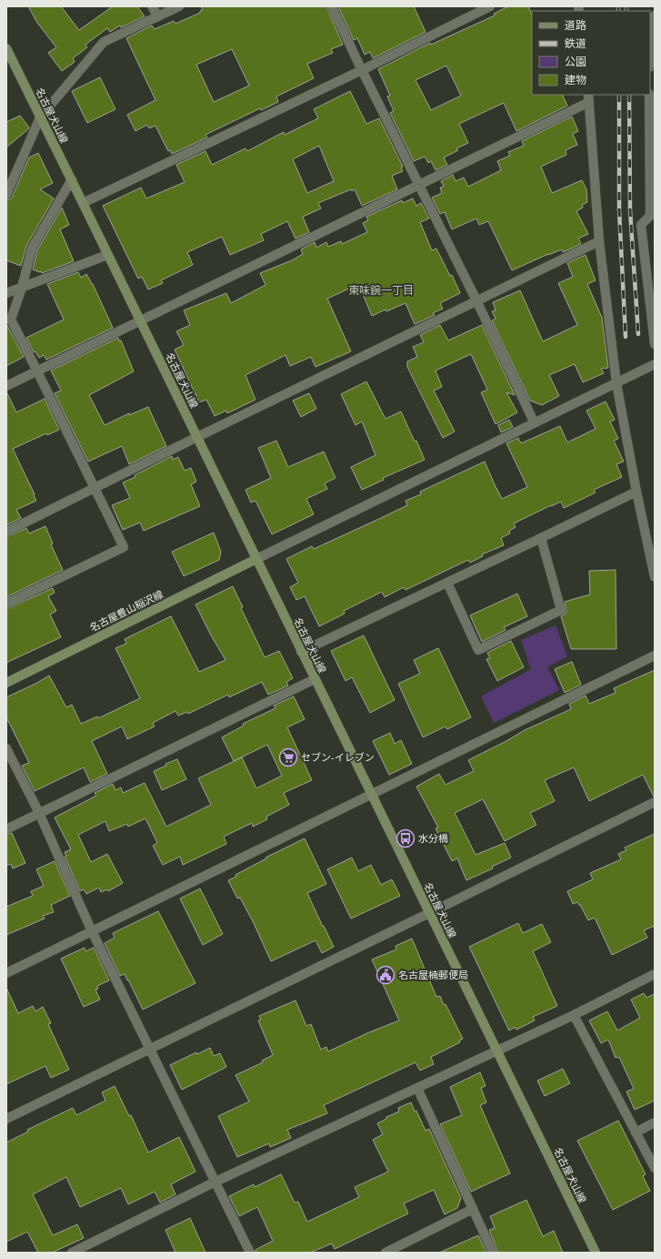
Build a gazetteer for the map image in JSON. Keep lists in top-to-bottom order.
{
  "streets": {
    "main road": ["名古屋犬山線", "名古屋豊山稲沢線"]
  },
  "crossings": [
    ["名古屋犬山線", "名古屋豊山稲沢線"]
  ],
  "districts": ["東味鋺一丁目"],
  "places": {
    "supermarket": ["セブン-イレブン"],
    "bus stop": ["水分橋"],
    "public building": ["名古屋楠郵便局"]
  },
  "legend": [
    "道路",
    "鉄道",
    "公園",
    "建物"
  ]
}
